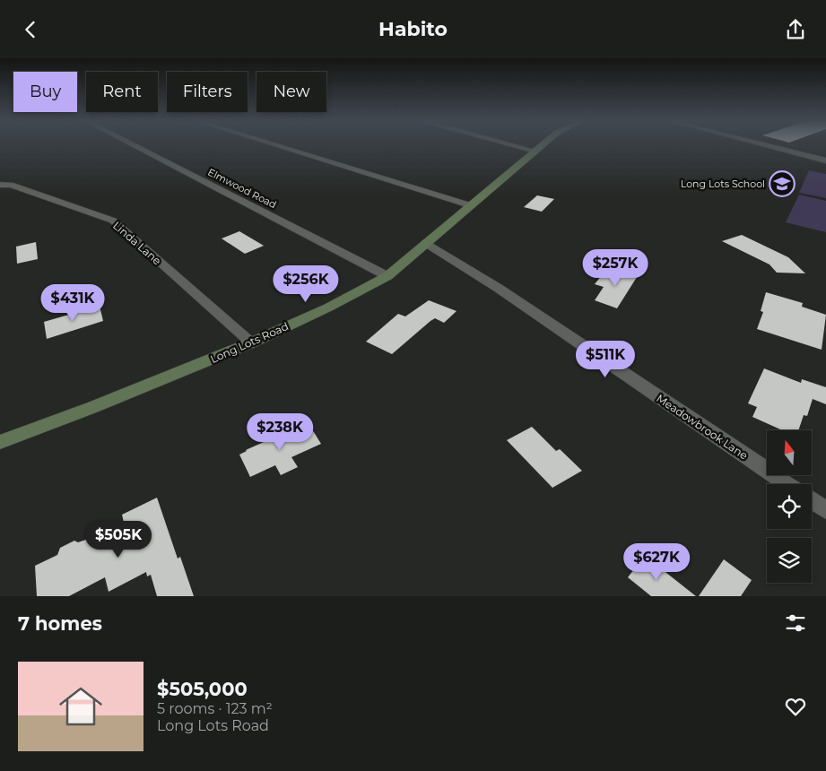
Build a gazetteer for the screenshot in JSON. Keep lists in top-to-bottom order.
{
  "streets": {
    "main road": ["Long Lots Road"],
    "street": ["Elmwood Road", "Linda Lane", "Meadowbrook Lane"]
  },
  "crossings": [
    ["Elmwood Road", "Long Lots Road"],
    ["Linda Lane", "Long Lots Road"],
    ["Long Lots Road", "Meadowbrook Lane"]
  ],
  "places": {
    "school or university": ["Long Lots School"]
  },
  "north": "top",
  "page": {
    "header": "Habito",
    "chip": [
      "Buy",
      "Rent",
      "Filters",
      "New"
    ],
    "price": [
      "$257K",
      "$256K",
      "$431K",
      "$511K",
      "$238K",
      "$505K",
      "$627K"
    ],
    "heading": "7 homes",
    "list": [
      {
        "name": "$505,000",
        "note": "5 rooms · 123 m² · Long Lots Road"
      }
    ]
  }
}
